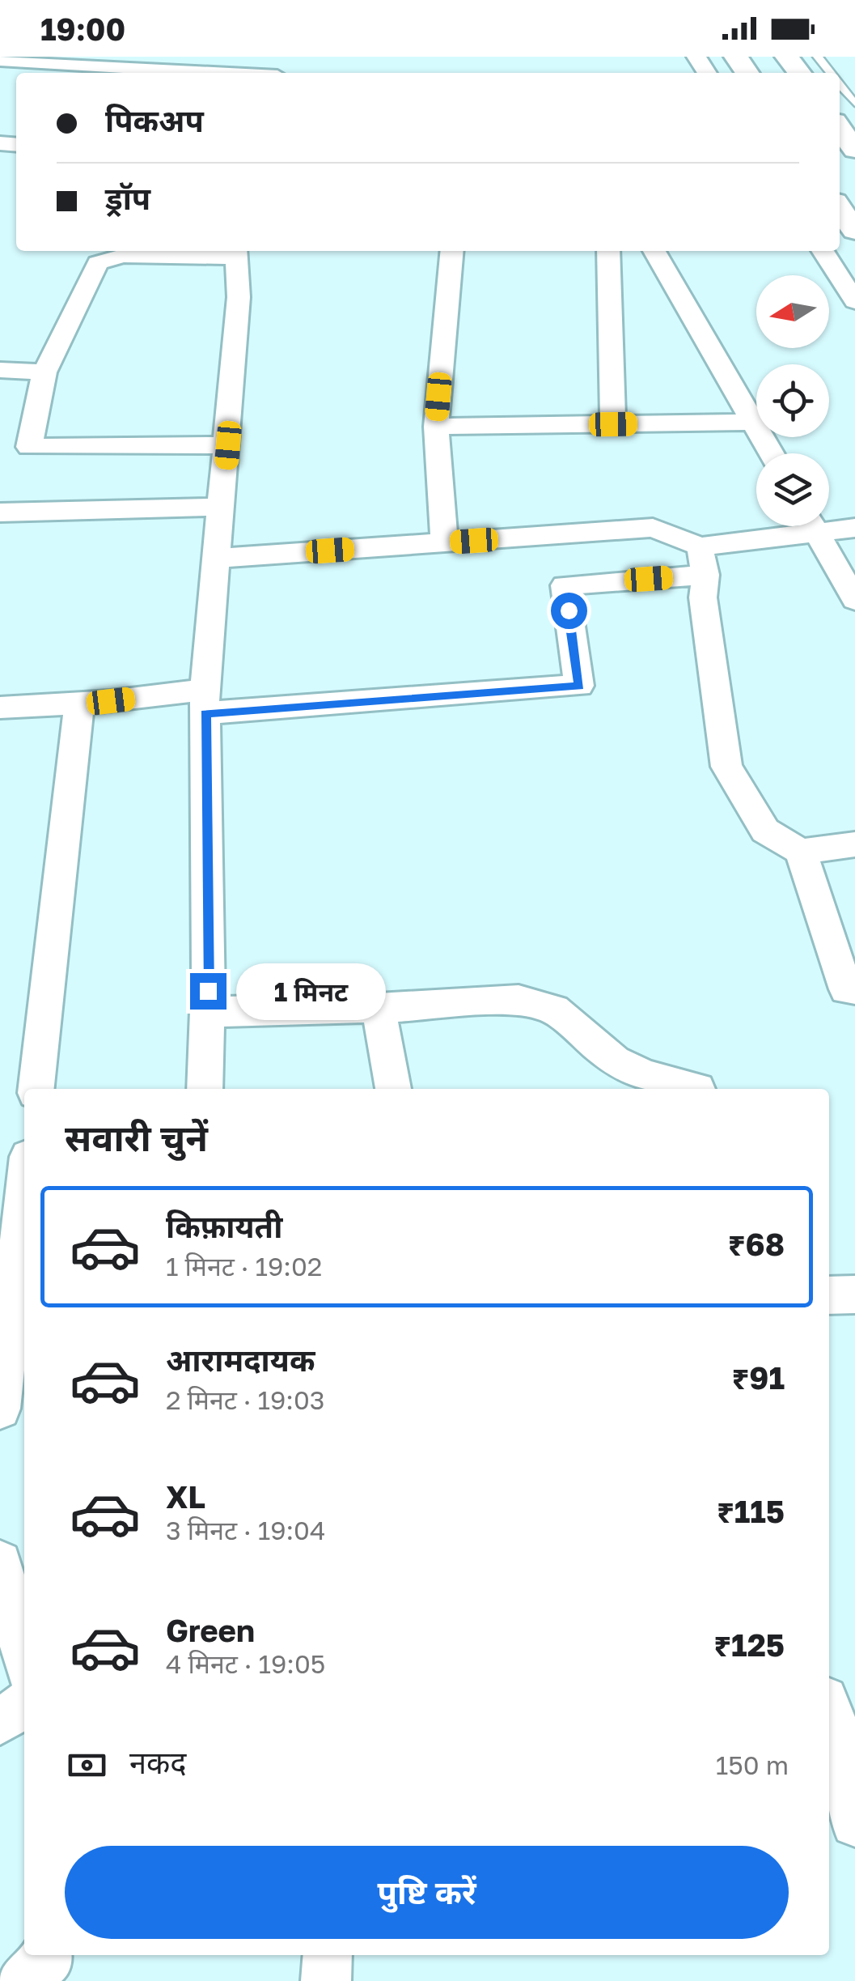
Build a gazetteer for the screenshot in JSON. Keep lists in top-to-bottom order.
{
  "north": "left",
  "page": {
    "status": "19:00",
    "banner": ["पिकअप", "ड्रॉप"],
    "bubble": "1 मिनट",
    "heading": "सवारी चुनें",
    "list": [
      {
        "name": "किफ़ायती",
        "note": "1 मिनट · 19:02",
        "value": "₹68"
      },
      {
        "name": "आरामदायक",
        "note": "2 मिनट · 19:03",
        "value": "₹91"
      },
      {
        "name": "XL",
        "note": "3 मिनट · 19:04",
        "value": "₹115"
      },
      {
        "name": "Green",
        "note": "4 मिनट · 19:05",
        "value": "₹125"
      }
    ],
    "pay": ["नकद", "150 m"],
    "buttons": "पुष्टि करें"
  }
}
